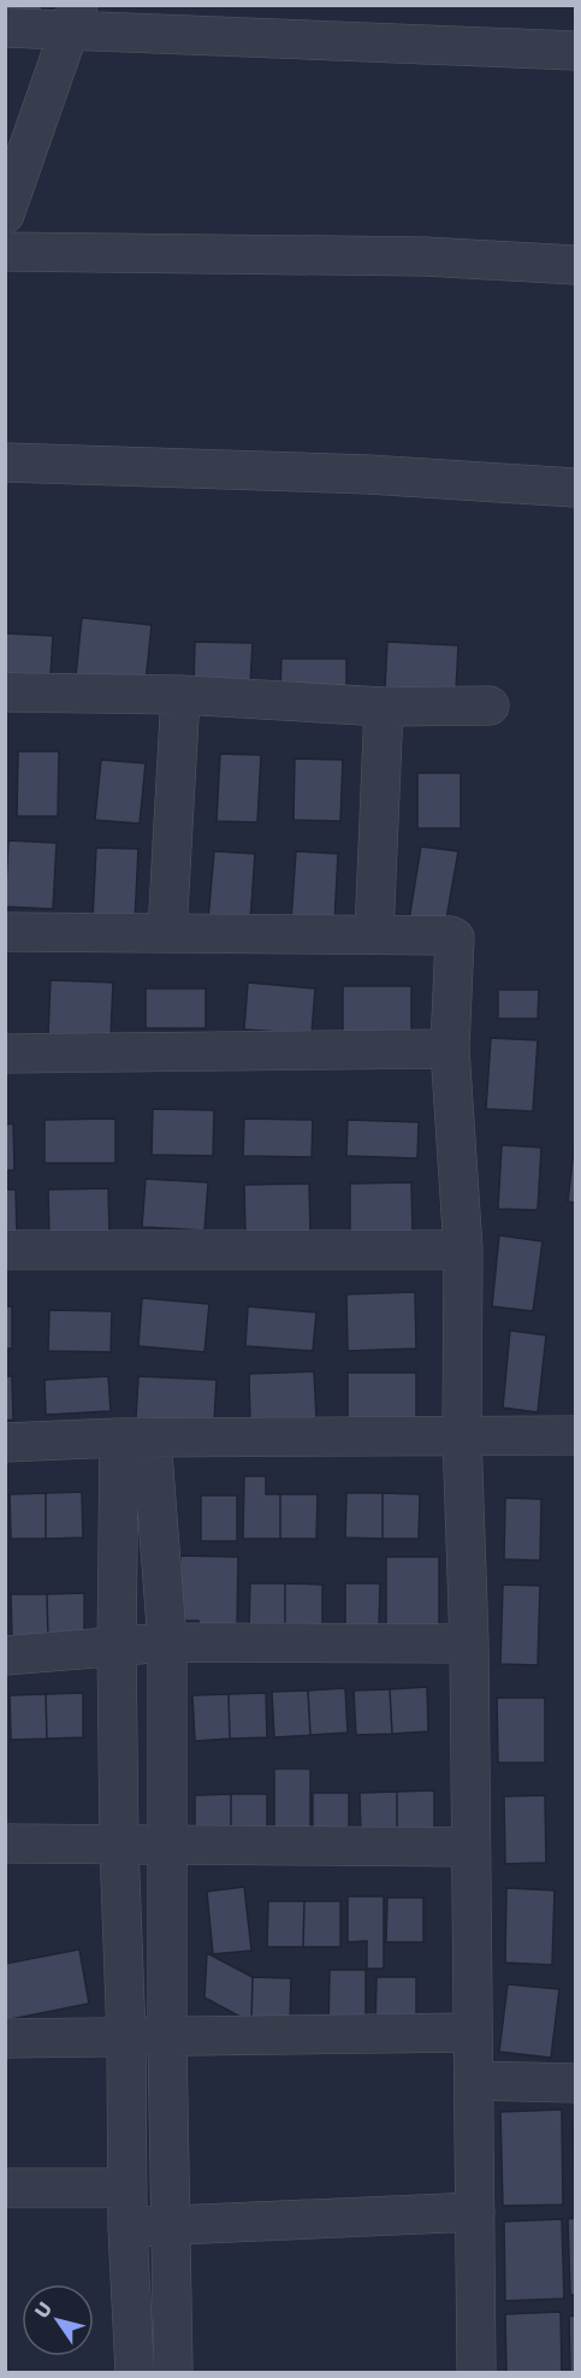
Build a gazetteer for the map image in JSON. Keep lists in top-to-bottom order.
{
  "north": "top left"
}
